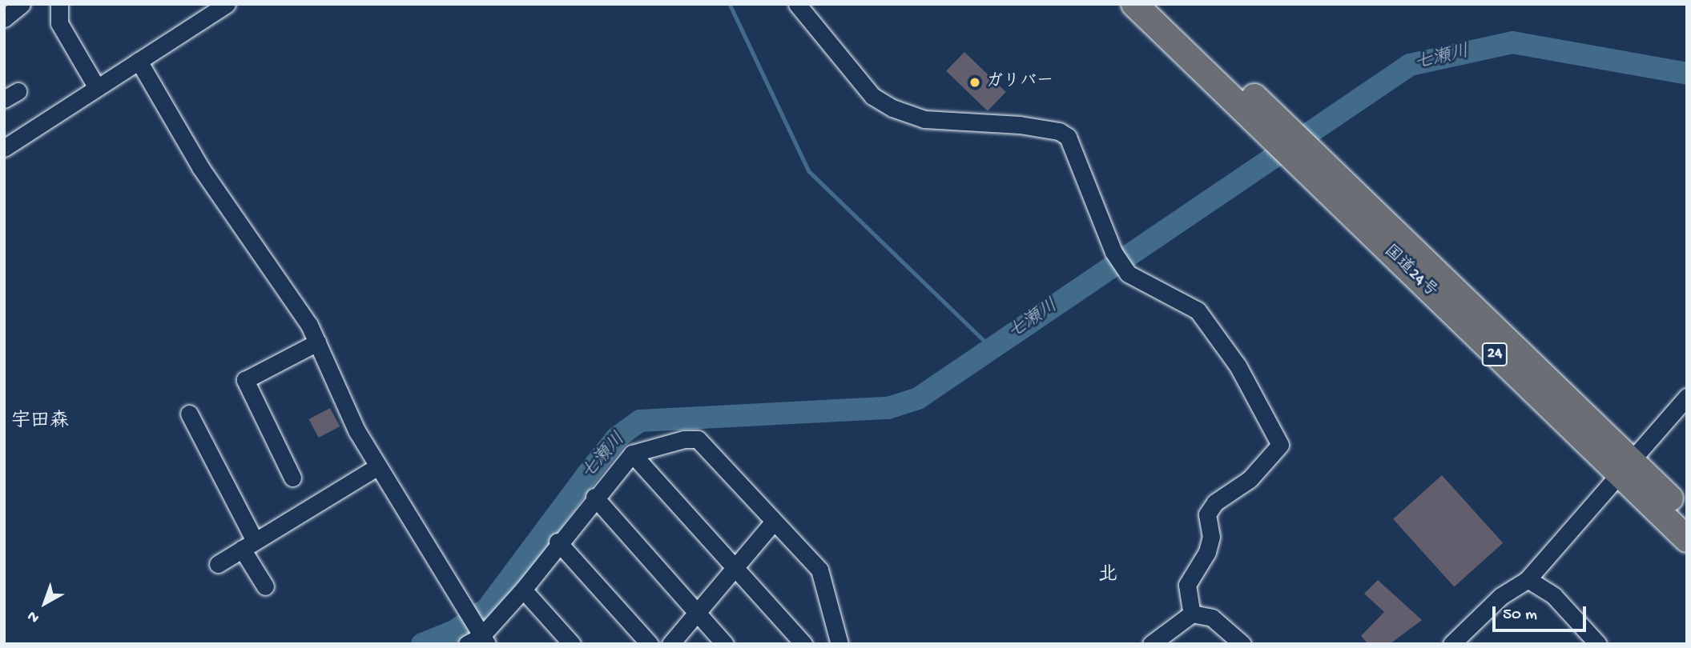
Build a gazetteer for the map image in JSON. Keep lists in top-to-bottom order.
{
  "streets": {
    "highway": ["国道24号", "24"]
  },
  "districts": ["宇田森", "北"],
  "water": ["七瀬川"],
  "places": ["ガリバー"],
  "scale_bar": "50 m",
  "north": "bottom left"
}
